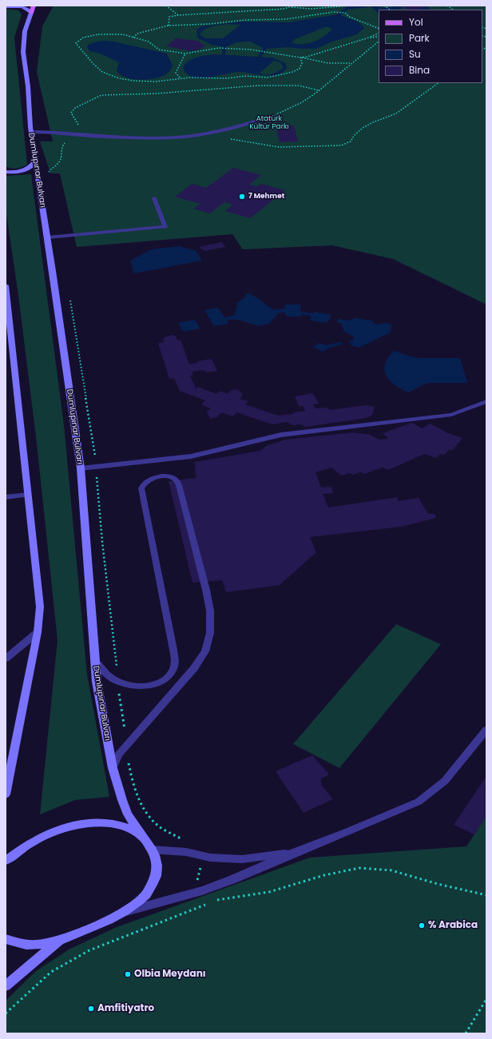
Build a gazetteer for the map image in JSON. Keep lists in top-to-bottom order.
{
  "streets": {
    "main road": ["Dumlupınar Bulvarı"]
  },
  "parks": ["Atatürk Kültür Parkı"],
  "places": [
    "7 Mehmet",
    "% Arabica",
    "Olbia Meydanı",
    "Amfitiyatro"
  ],
  "legend": [
    "Yol",
    "Park",
    "Su",
    "Bina"
  ]
}
